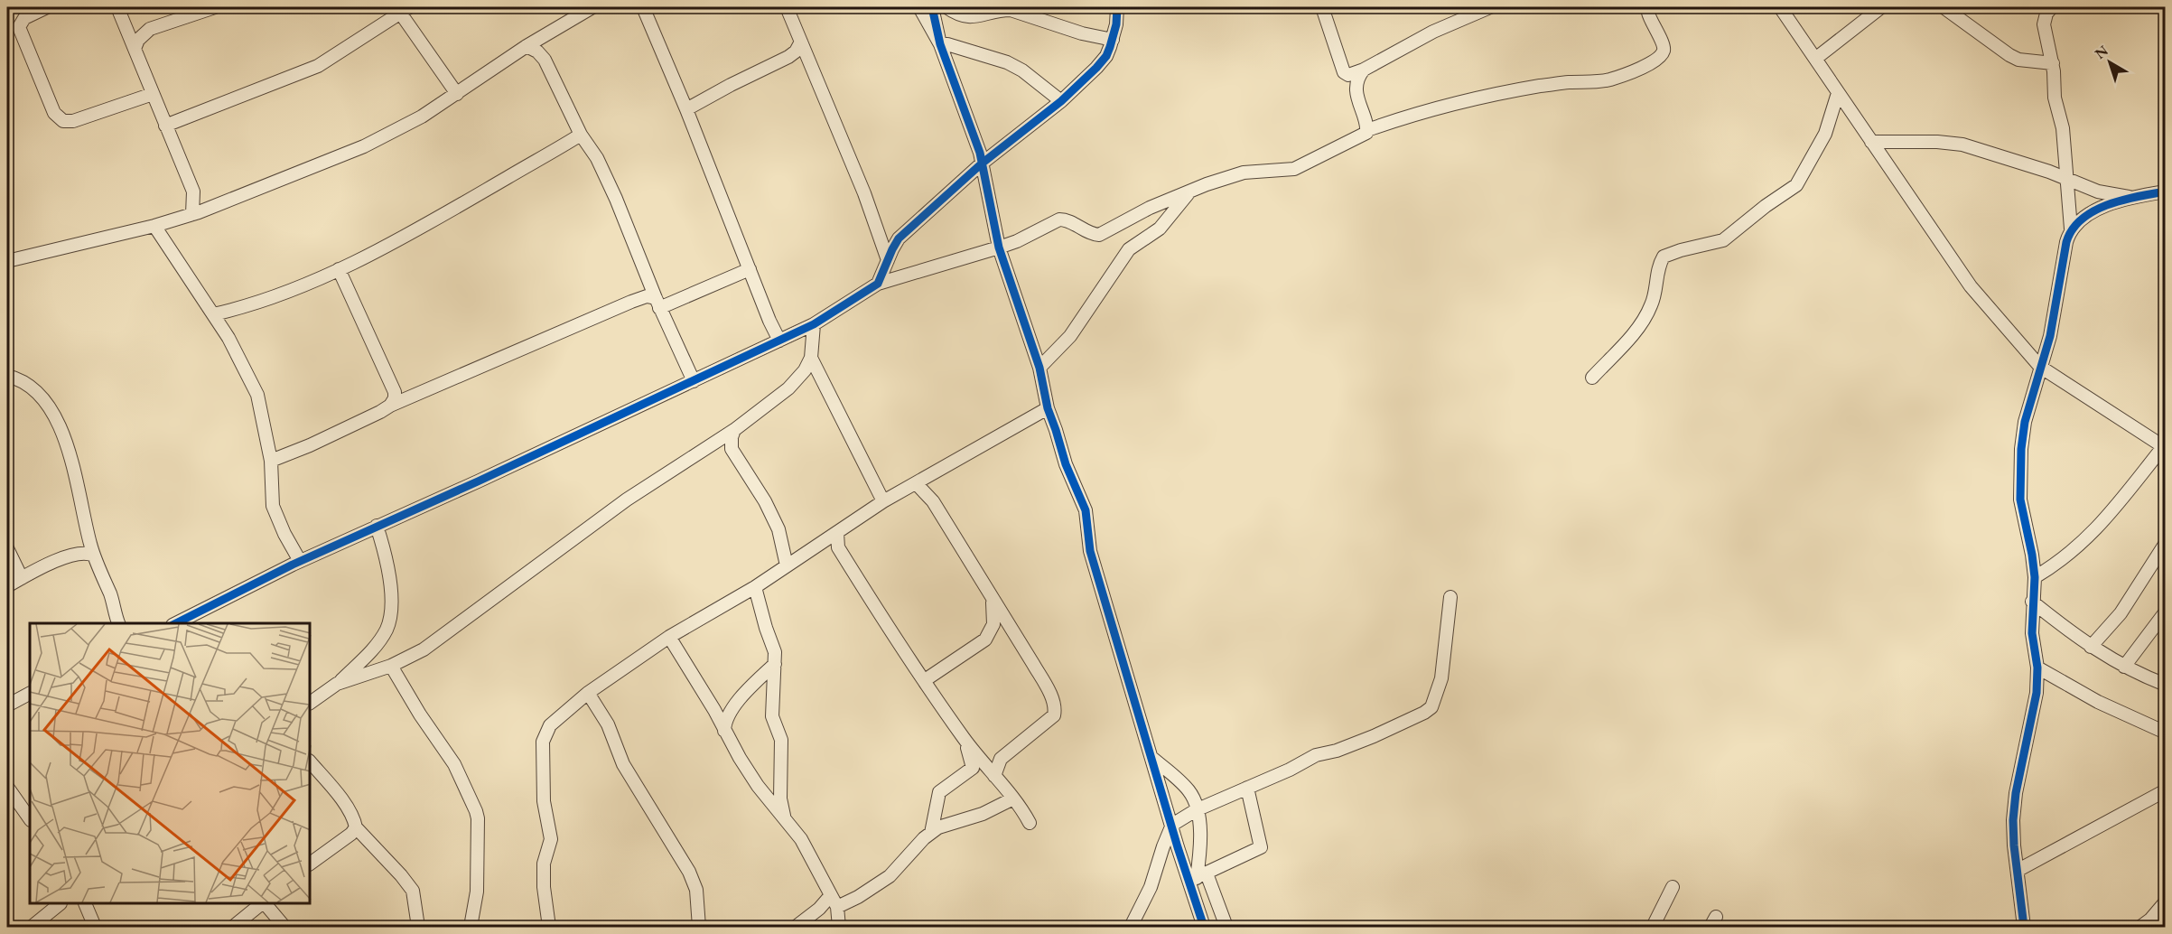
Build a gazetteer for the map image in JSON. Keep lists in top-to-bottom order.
{
  "north": "top left"
}
